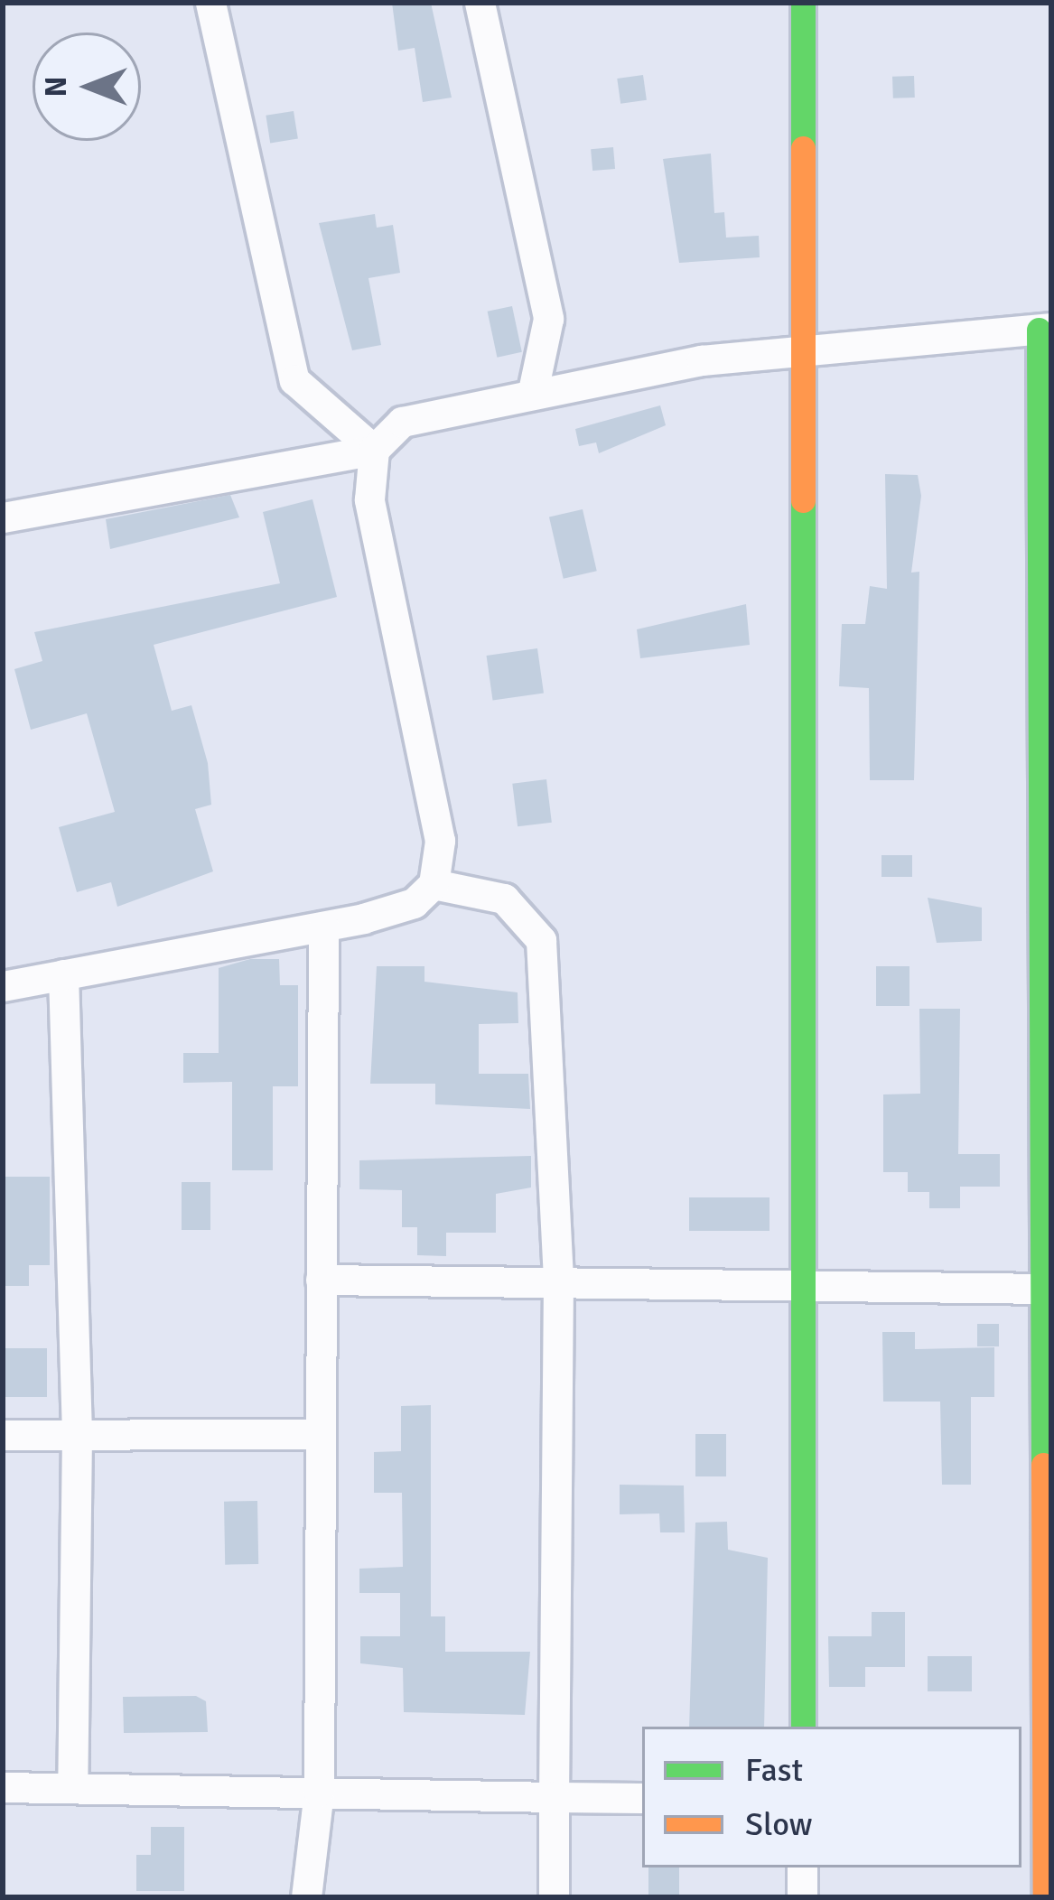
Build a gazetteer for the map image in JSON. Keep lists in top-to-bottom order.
{
  "legend": ["Fast", "Slow"],
  "north": "left"
}
